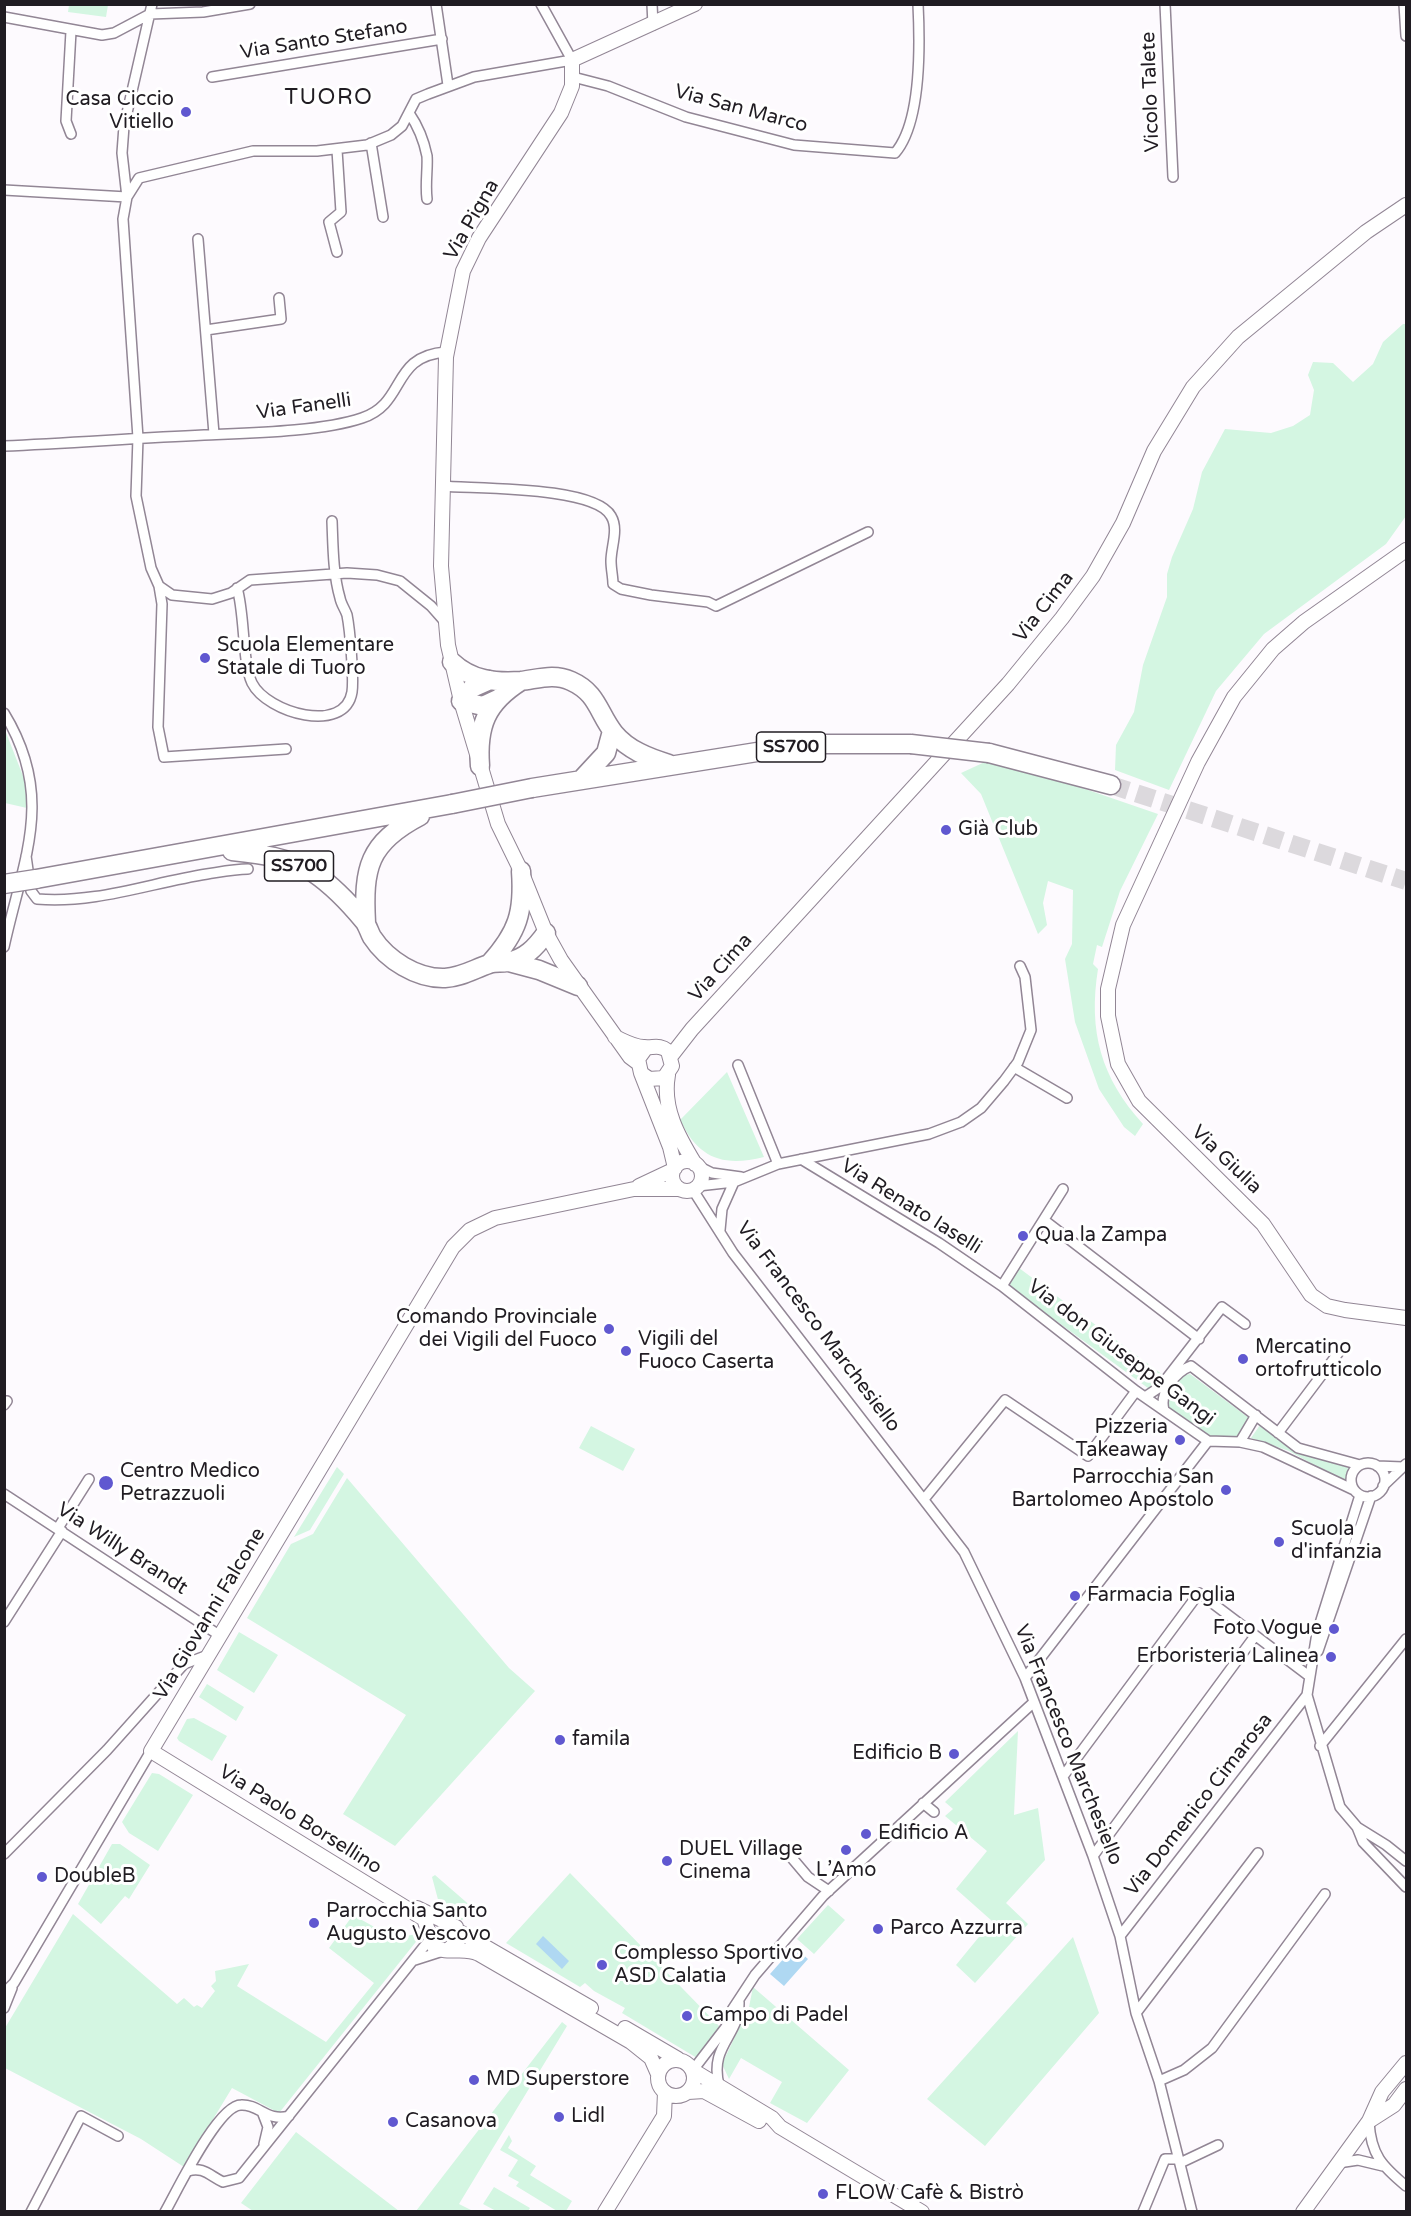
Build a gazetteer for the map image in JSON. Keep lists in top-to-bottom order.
{
  "streets": {
    "highway": ["SS700"],
    "street": [
      "Via Santo Stefano",
      "Vicolo Talete",
      "Via San Marco",
      "Via Pigna",
      "Via Fanelli",
      "Via Cima",
      "Via Giulia",
      "Via Renato Iaselli",
      "Via Francesco Marchesiello",
      "Via don Giuseppe Gangi",
      "Via Willy Brandt",
      "Via Giovanni Falcone",
      "Via Domenico Cimarosa",
      "Via Paolo Borsellino"
    ]
  },
  "crossings": [
    ["Via San Marco", "Via Pigna"],
    ["Via Pigna", "Via Fanelli"],
    ["Via Renato Iaselli", "Via don Giuseppe Gangi"],
    ["Via Francesco Marchesiello", "Via Giovanni Falcone"],
    ["Via Francesco Marchesiello", "Via Domenico Cimarosa"],
    ["Via Willy Brandt", "Via Giovanni Falcone"],
    ["Via Giovanni Falcone", "Via Paolo Borsellino"]
  ],
  "districts": ["TUORO"],
  "places": [
    "Casa Ciccio Vitiello",
    "Scuola Elementare Statale di Tuoro",
    "Già Club",
    "Qua la Zampa",
    "Comando Provinciale dei Vigili del Fuoco",
    "Vigili del Fuoco Caserta",
    "Mercatino ortofrutticolo",
    "Pizzeria Takeaway",
    "Centro Medico Petrazzuoli",
    "Parrocchia San Bartolomeo Apostolo",
    "Scuola d'infanzia",
    "Farmacia Foglia",
    "Foto Vogue",
    "Erboristeria Lalinea",
    "famila",
    "Edificio B",
    "Edificio A",
    "L’Amo",
    "DUEL Village Cinema",
    "DoubleB",
    "Parrocchia Santo Augusto Vescovo",
    "Parco Azzurra",
    "Complesso Sportivo ASD Calatia",
    "Campo di Padel",
    "MD Superstore",
    "Lidl",
    "Casanova",
    "FLOW Cafè & Bistrò"
  ]
}
